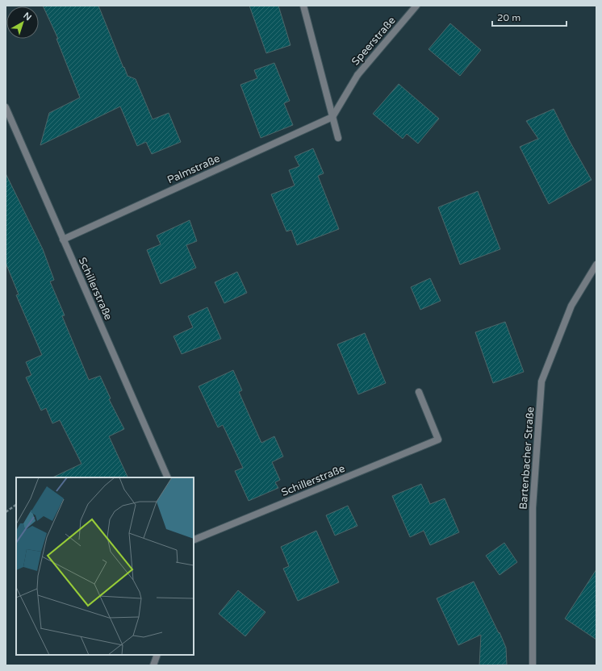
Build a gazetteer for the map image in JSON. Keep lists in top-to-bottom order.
{
  "streets": {
    "street": [
      "Speerstraße",
      "Palmstraße",
      "Schillerstraße",
      "Bartenbacher Straße"
    ]
  },
  "crossings": [
    ["Speerstraße", "Palmstraße"],
    ["Palmstraße", "Schillerstraße"]
  ],
  "scale_bar": "20 m",
  "north": "top right"
}
